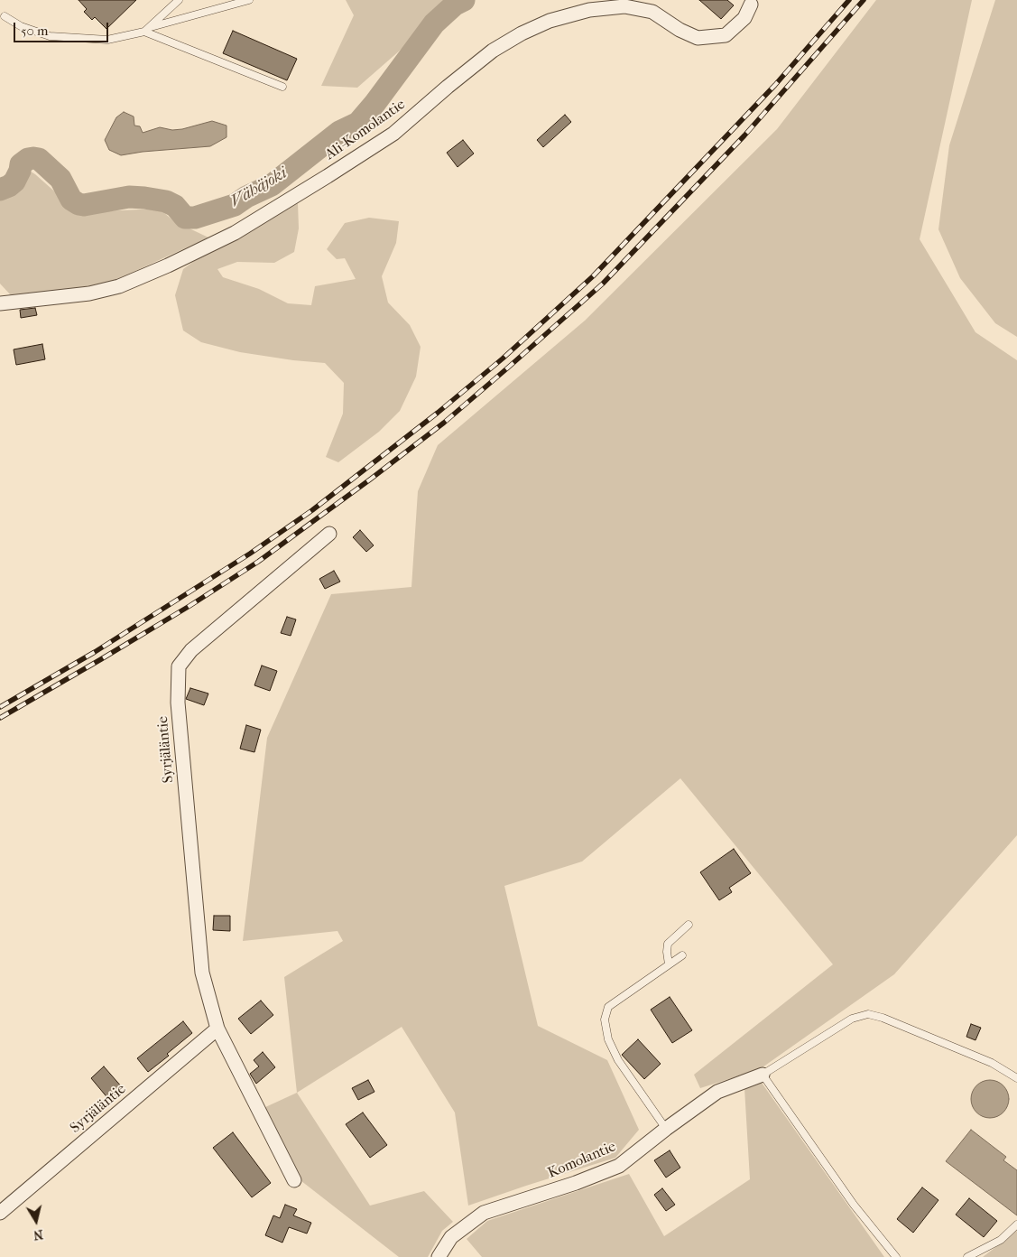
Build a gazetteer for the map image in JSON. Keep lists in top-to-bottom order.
{
  "streets": {
    "street": ["Ali-Komolantie", "Syrjäläntie", "Komolantie"]
  },
  "water": ["Vähäjoki"],
  "scale_bar": "50 m",
  "north": "bottom"
}
